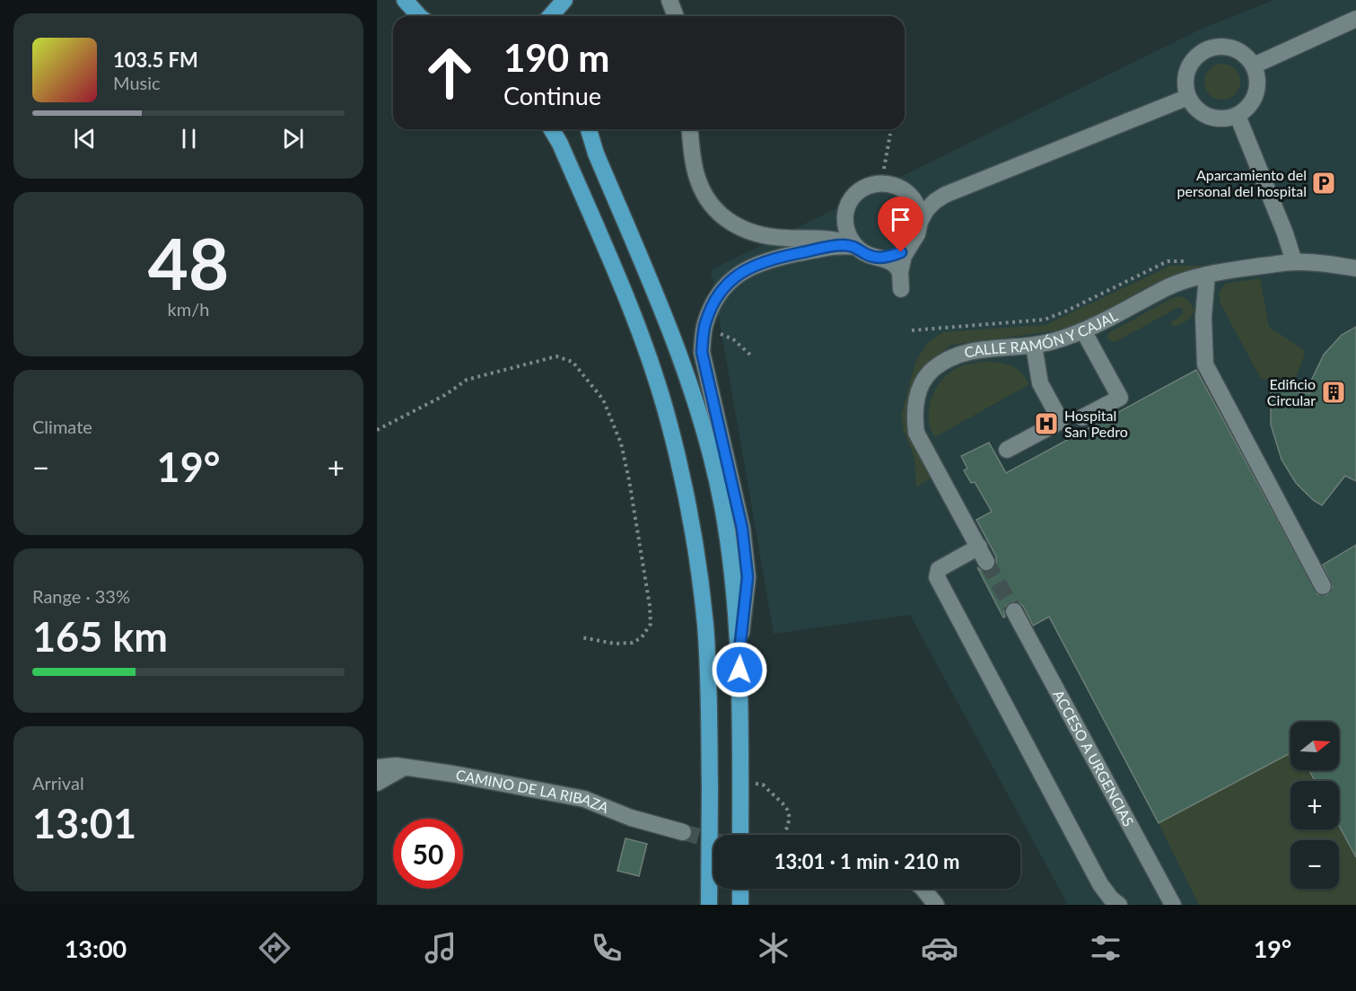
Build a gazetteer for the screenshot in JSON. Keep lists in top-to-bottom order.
{
  "streets": {
    "street": ["CALLE RAMÓN Y CAJAL", "ACCESO A URGENCIAS", "CAMINO DE LA RIBAZA"]
  },
  "places": {
    "parking": ["Aparcamiento del personal del hospital"],
    "building": ["Edificio Circular"],
    "hospital": ["Hospital San Pedro"]
  },
  "north": "right",
  "page": {
    "turn": ["190 m", "Continue"],
    "song": ["103.5 FM", "Music"],
    "tile": [
      ["48", "km/h"],
      "Climate",
      ["Range · 33%", "165 km"],
      ["Arrival", "13:01"]
    ],
    "heat": ["−", "19°", "+"],
    "map_buttons": ["+", "−"],
    "limit": "50",
    "trip": "13:01 · 1 min · 210 m",
    "tabs": ["13:00", "19°"]
  }
}
